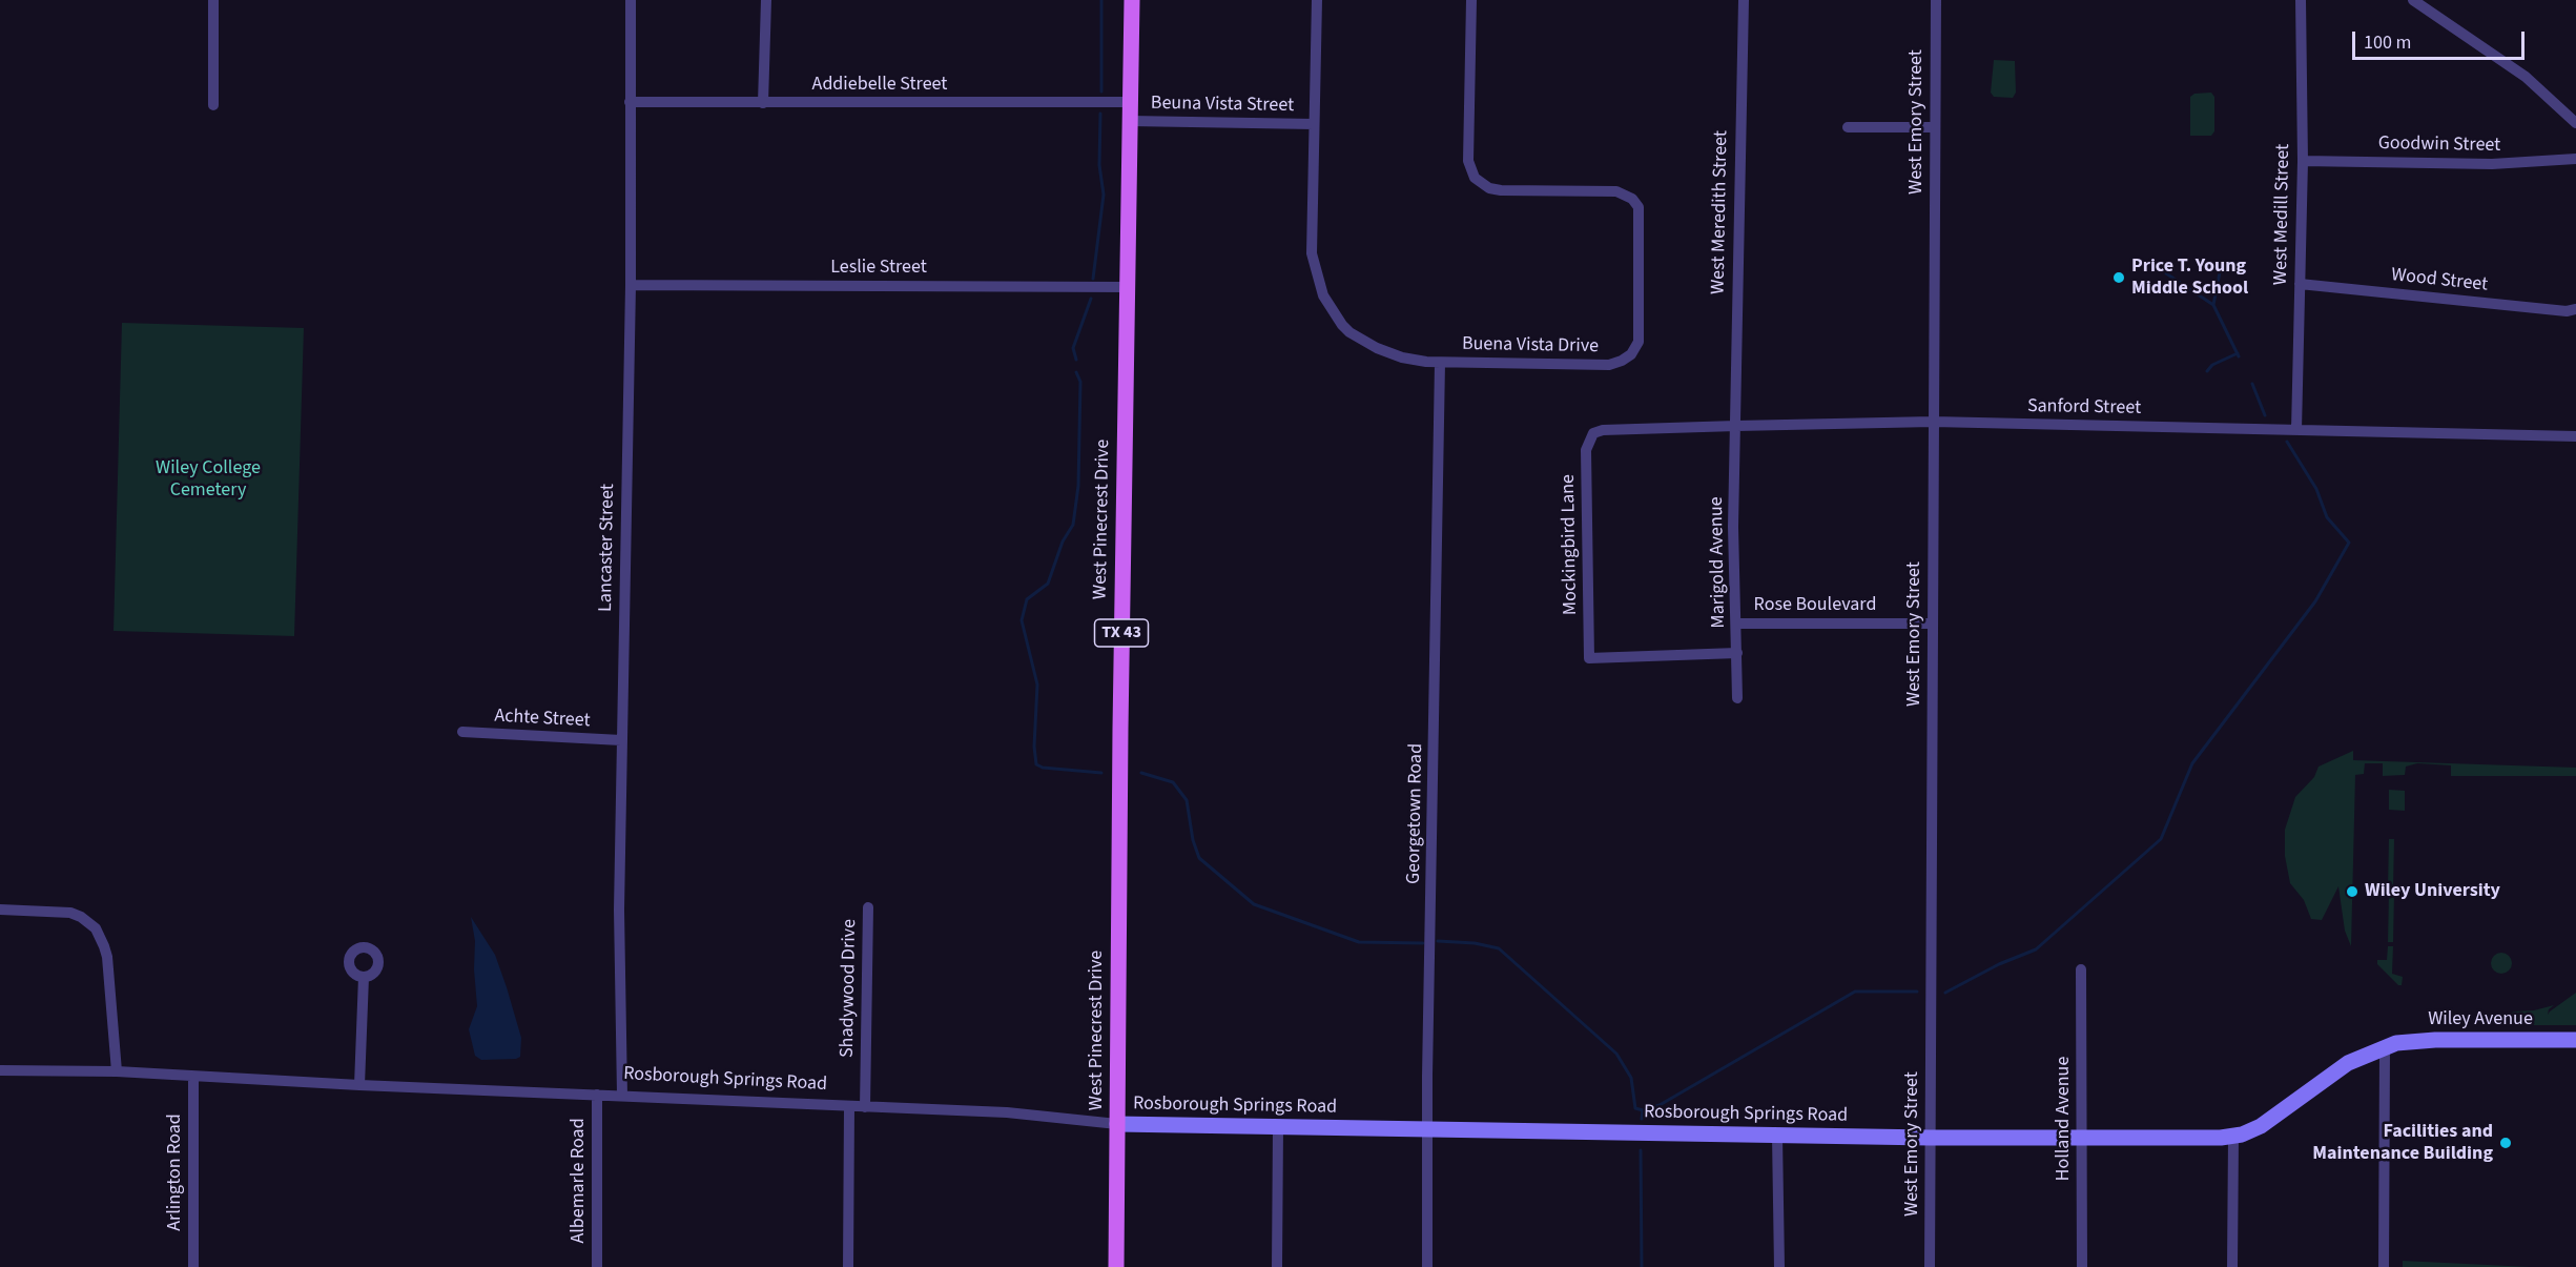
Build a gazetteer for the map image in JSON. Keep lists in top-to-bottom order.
{
  "streets": {
    "main road": ["West Pinecrest Drive", "TX 43"],
    "street": [
      "Addiebelle Street",
      "Beuna Vista Street",
      "West Emory Street",
      "Goodwin Street",
      "West Meredith Street",
      "West Medill Street",
      "Leslie Street",
      "Wood Street",
      "Buena Vista Drive",
      "Sanford Street",
      "Mockingbird Lane",
      "Lancaster Street",
      "Marigold Avenue",
      "Rose Boulevard",
      "Achte Street",
      "Georgetown Road",
      "Shadywood Drive",
      "Wiley Avenue",
      "Rosborough Springs Road",
      "Holland Avenue",
      "Arlington Road",
      "Albemarle Road"
    ]
  },
  "crossings": [
    ["Addiebelle Street", "West Pinecrest Drive"],
    ["Addiebelle Street", "Lancaster Street"],
    ["Beuna Vista Street", "Buena Vista Drive"],
    ["Beuna Vista Street", "West Pinecrest Drive"],
    ["West Emory Street", "Sanford Street"],
    ["West Emory Street", "Rose Boulevard"],
    ["West Emory Street", "Rosborough Springs Road"],
    ["Goodwin Street", "West Medill Street"],
    ["West Meredith Street", "Sanford Street"],
    ["West Meredith Street", "Marigold Avenue"],
    ["West Medill Street", "Wood Street"],
    ["West Medill Street", "Sanford Street"],
    ["Leslie Street", "West Pinecrest Drive"],
    ["Leslie Street", "Lancaster Street"],
    ["Buena Vista Drive", "Georgetown Road"],
    ["Sanford Street", "Mockingbird Lane"],
    ["Sanford Street", "Marigold Avenue"],
    ["West Pinecrest Drive", "Rosborough Springs Road"],
    ["Mockingbird Lane", "Marigold Avenue"],
    ["Lancaster Street", "Achte Street"],
    ["Lancaster Street", "Rosborough Springs Road"],
    ["Marigold Avenue", "Rose Boulevard"],
    ["Georgetown Road", "Rosborough Springs Road"],
    ["Shadywood Drive", "Rosborough Springs Road"],
    ["Wiley Avenue", "Rosborough Springs Road"],
    ["Rosborough Springs Road", "Holland Avenue"],
    ["Rosborough Springs Road", "Arlington Road"],
    ["Rosborough Springs Road", "Albemarle Road"]
  ],
  "parks": ["Wiley College Cemetery"],
  "places": ["Price T. Young Middle School", "Wiley University", "Facilities and Maintenance Building"],
  "scale_bar": "100 m"
}
